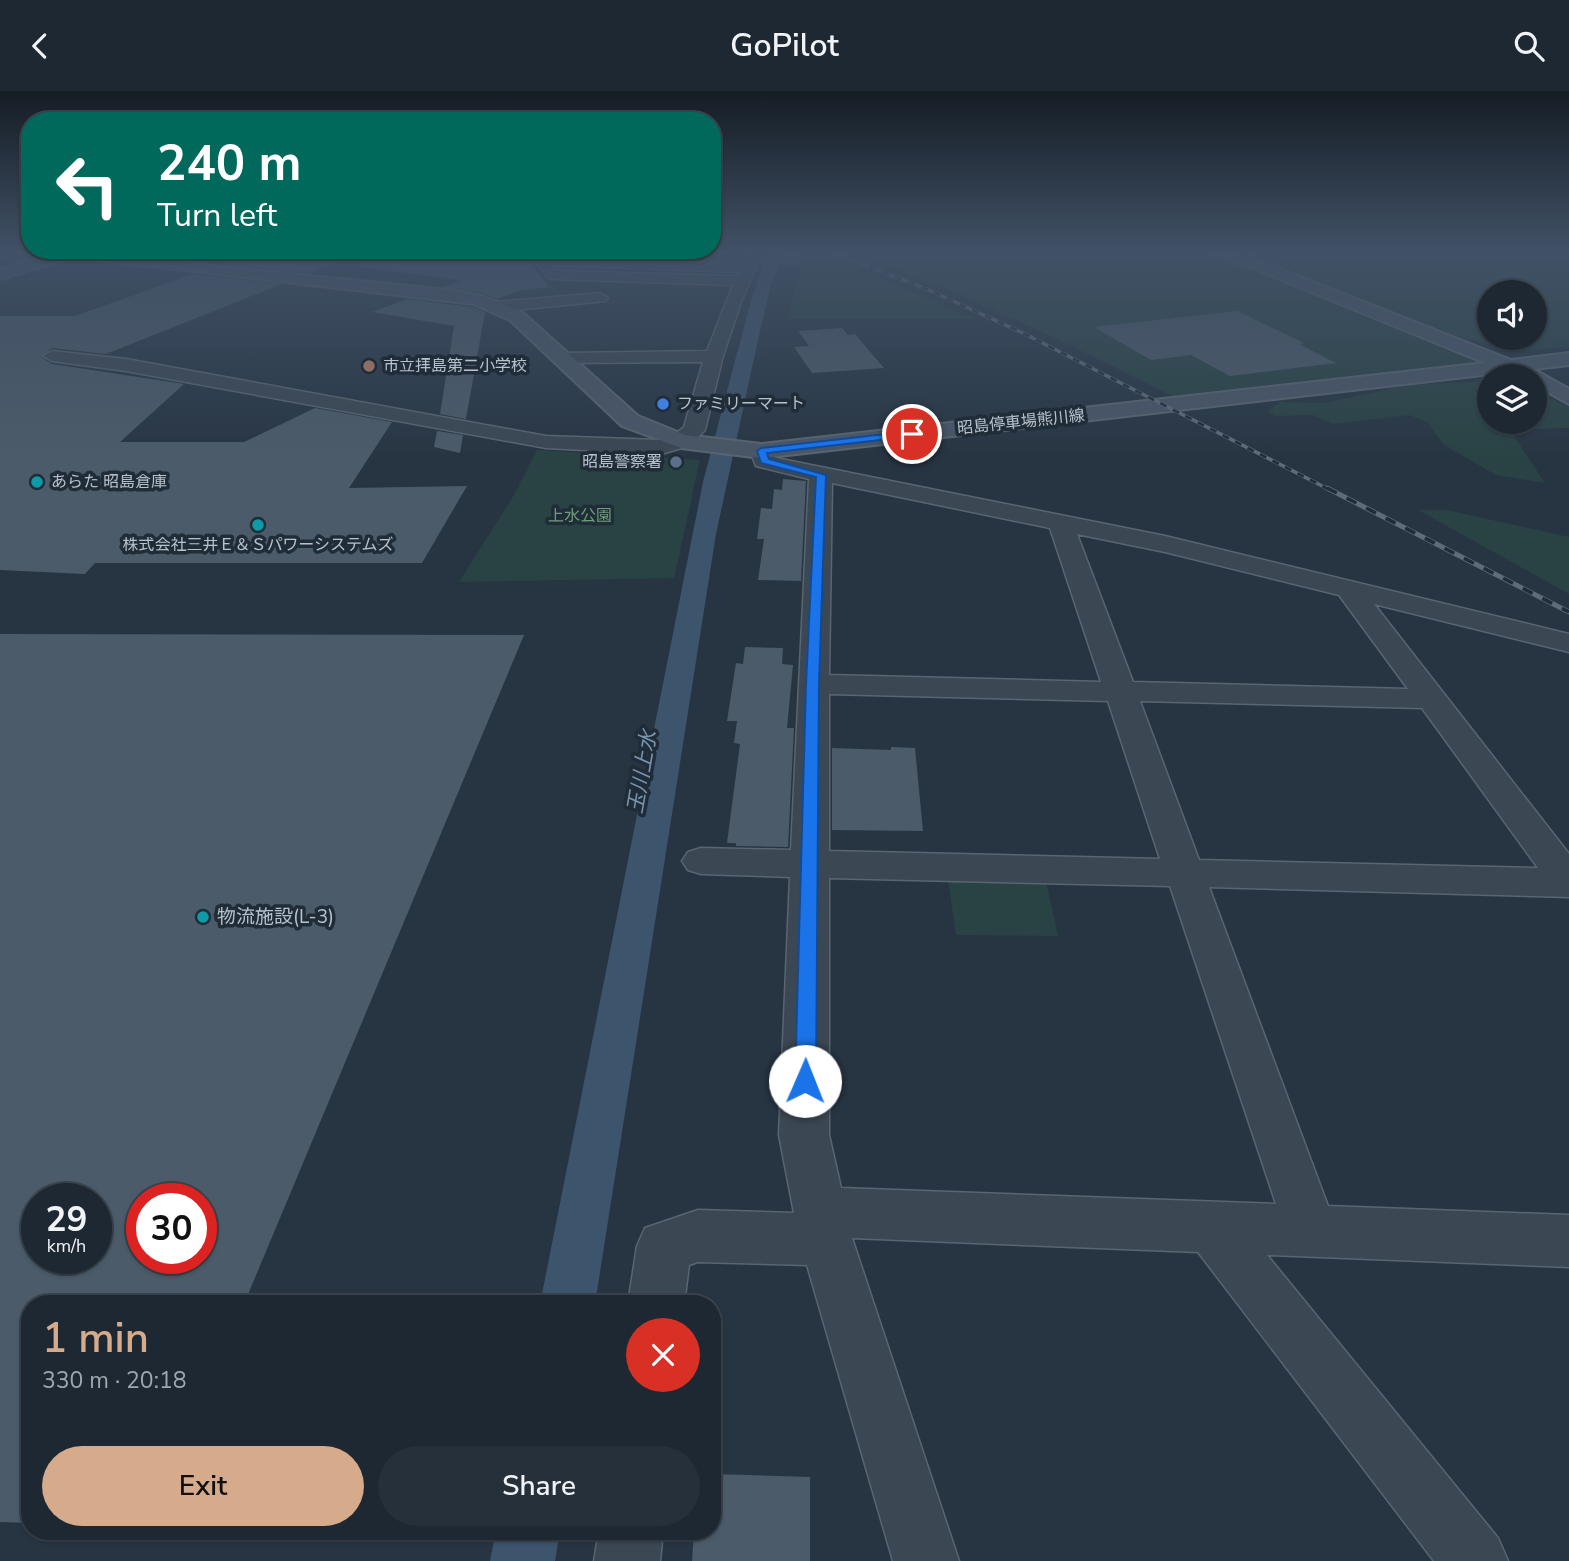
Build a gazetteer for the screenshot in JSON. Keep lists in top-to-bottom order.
{
  "streets": {
    "main road": ["昭島停車場熊川線"]
  },
  "water": ["玉川上水"],
  "parks": ["上水公園"],
  "places": [
    "市立拝島第二小学校",
    "ファミリーマート",
    "昭島警察署",
    "あらた 昭島倉庫",
    "株式会社三井Ｅ＆Ｓパワーシステムズ",
    "物流施設(L-3)"
  ],
  "page": {
    "header": "GoPilot",
    "turn": ["240 m", "Turn left"],
    "speed": "29 km/h",
    "limit": "30",
    "heading": ["1 min", "330 m · 20:18"],
    "buttons": ["Exit", "Share"]
  }
}
